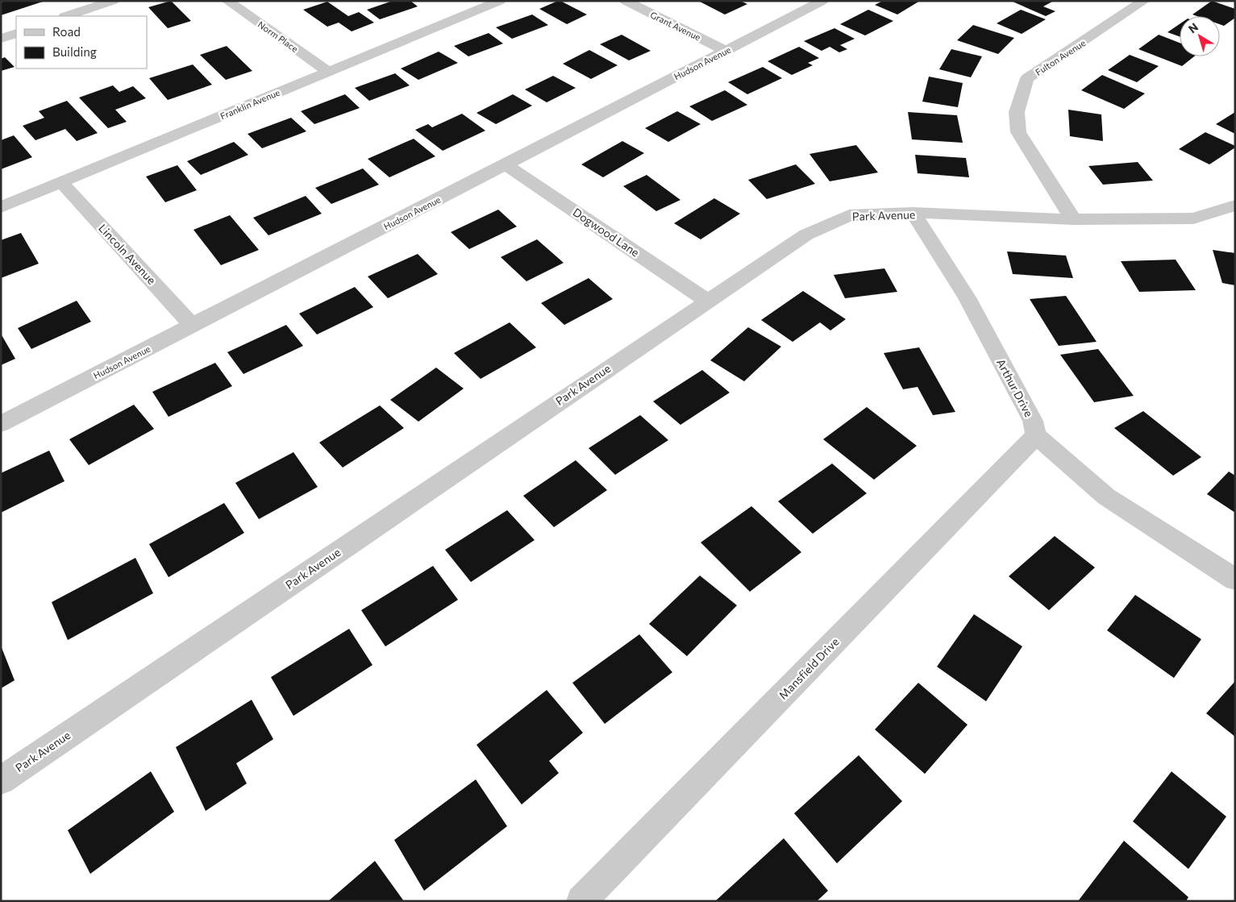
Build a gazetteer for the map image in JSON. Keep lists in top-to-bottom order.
{
  "streets": {
    "street": [
      "Grant Avenue",
      "Norm Place",
      "Fulton Avenue",
      "Hudson Avenue",
      "Franklin Avenue",
      "Park Avenue",
      "Dogwood Lane",
      "Lincoln Avenue",
      "Arthur Drive",
      "Mansfield Drive"
    ]
  },
  "crossings": [
    ["Grant Avenue", "Hudson Avenue"],
    ["Norm Place", "Franklin Avenue"],
    ["Fulton Avenue", "Park Avenue"],
    ["Hudson Avenue", "Dogwood Lane"],
    ["Hudson Avenue", "Lincoln Avenue"],
    ["Franklin Avenue", "Lincoln Avenue"],
    ["Park Avenue", "Dogwood Lane"],
    ["Park Avenue", "Arthur Drive"],
    ["Arthur Drive", "Mansfield Drive"]
  ],
  "legend": ["Road", "Building"],
  "north": "top left"
}
